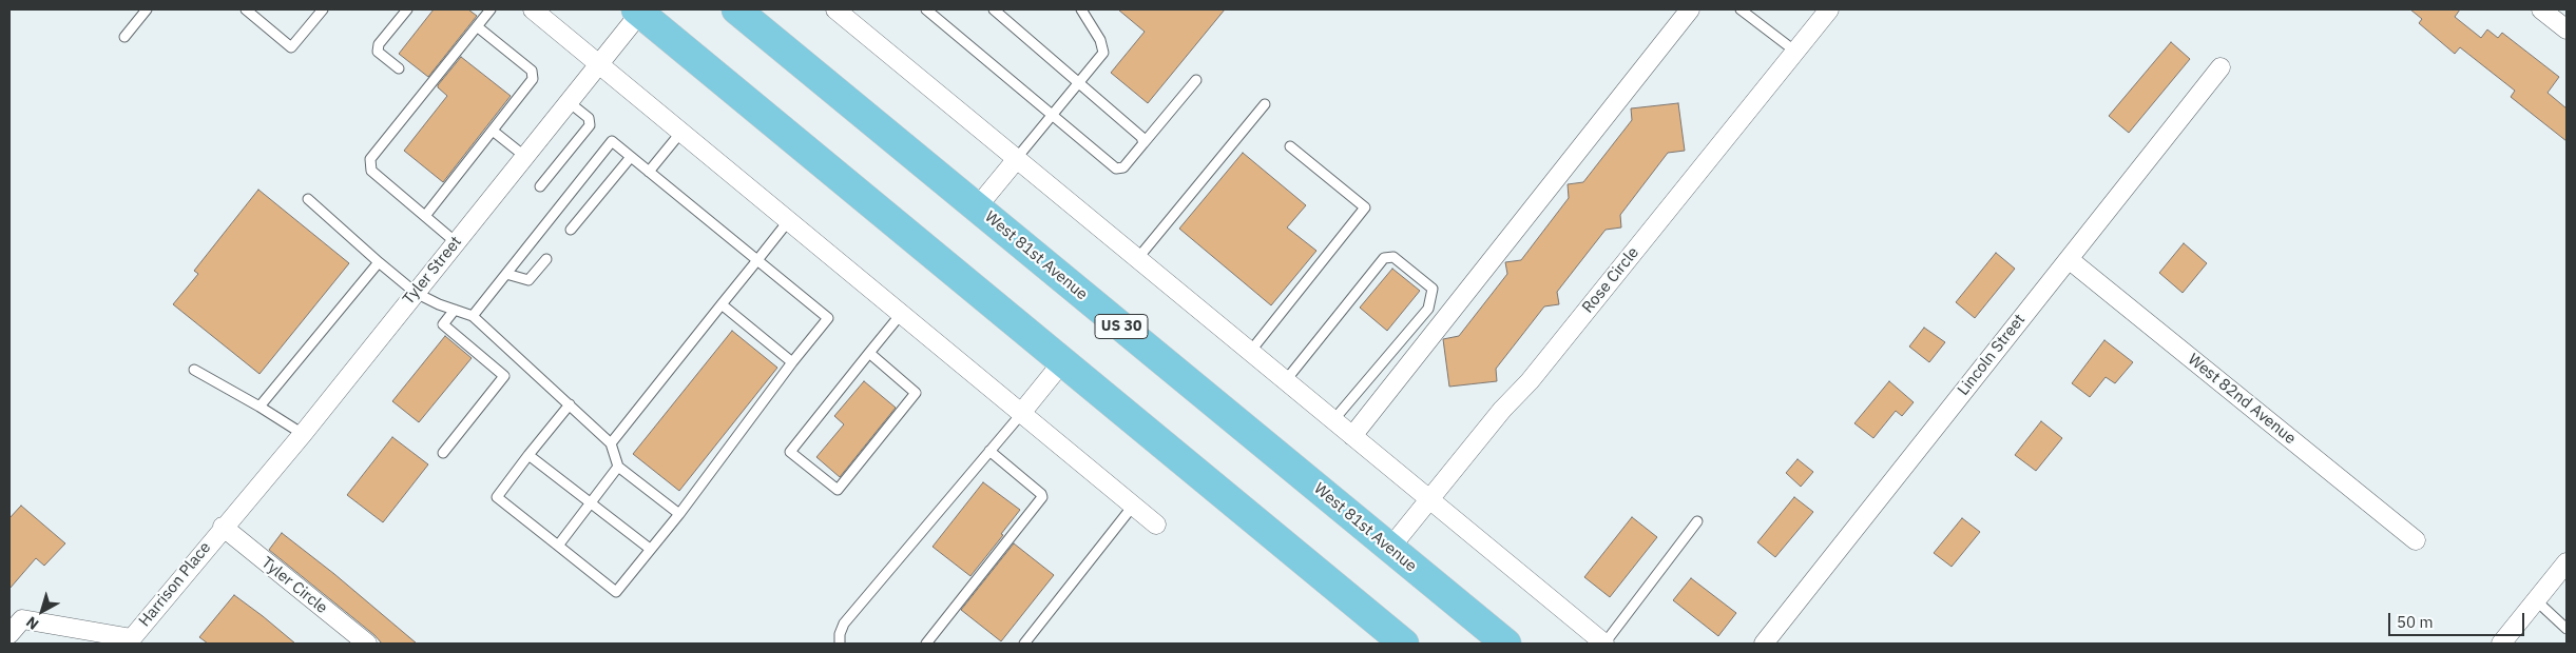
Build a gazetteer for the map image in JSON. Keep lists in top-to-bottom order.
{
  "streets": {
    "main road": ["West 81st Avenue", "US 30"],
    "street": [
      "Tyler Street",
      "Rose Circle",
      "Lincoln Street",
      "West 82nd Avenue",
      "Harrison Place",
      "Tyler Circle"
    ]
  },
  "crossings": [
    ["West 81st Avenue", "Rose Circle"],
    ["Tyler Street", "Harrison Place"],
    ["Tyler Street", "Tyler Circle"],
    ["Lincoln Street", "West 82nd Avenue"],
    ["Harrison Place", "Tyler Circle"]
  ],
  "scale_bar": "50 m",
  "north": "bottom left"
}
